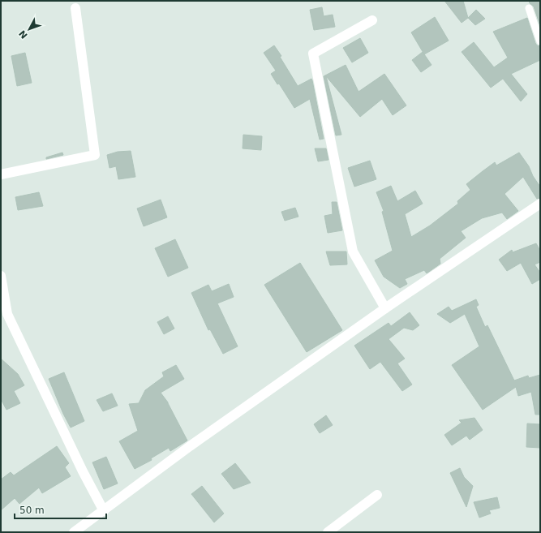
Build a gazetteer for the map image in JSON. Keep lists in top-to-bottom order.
{
  "scale_bar": "50 m",
  "north": "bottom left"
}
